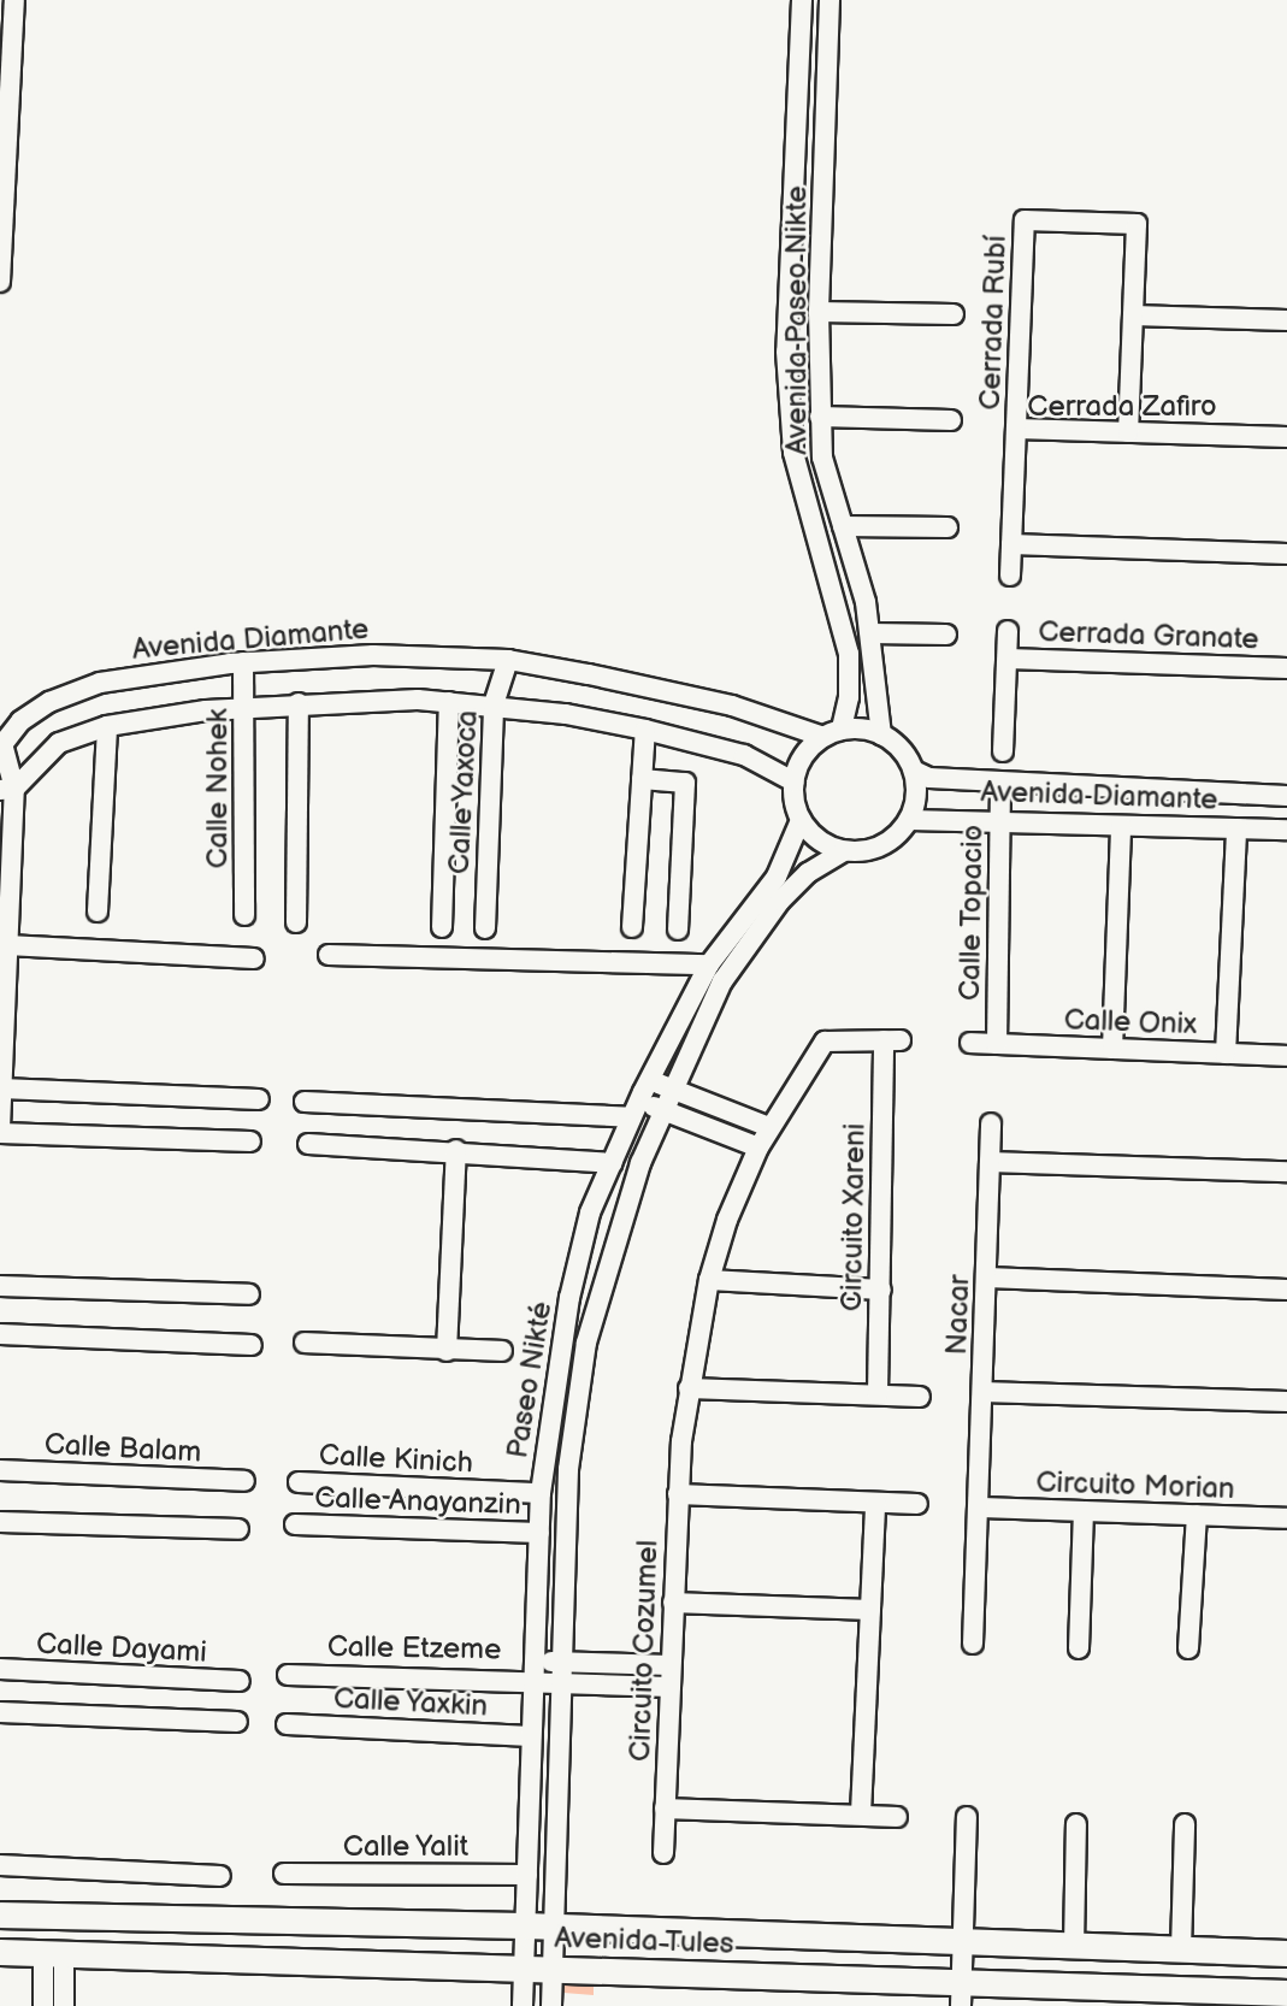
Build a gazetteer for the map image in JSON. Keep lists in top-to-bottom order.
{
  "streets": {
    "main road": ["Avenida Tules"],
    "street": [
      "Avenida Paseo Nikte",
      "Cerrada Rubí",
      "Cerrada Zafiro",
      "Cerrada Granate",
      "Avenida Diamante",
      "Calle Nohek",
      "Calle Yaxoca",
      "Calle Topacio",
      "Calle Onix",
      "Circuito Xareni",
      "Nacar",
      "Paseo Nikté",
      "Calle Balam",
      "Calle Kinich",
      "Circuito Morian",
      "Calle Anayanzin",
      "Calle Dayami",
      "Calle Etzeme",
      "Circuito Cozumel",
      "Calle Yaxkin",
      "Calle Yalit"
    ]
  },
  "crossings": [
    ["Avenida Paseo Nikte", "Avenida Diamante"],
    ["Avenida Paseo Nikte", "Paseo Nikté"],
    ["Cerrada Rubí", "Cerrada Zafiro"],
    ["Avenida Diamante", "Calle Nohek"],
    ["Avenida Diamante", "Calle Yaxoca"],
    ["Avenida Diamante", "Calle Topacio"],
    ["Avenida Diamante", "Paseo Nikté"],
    ["Calle Topacio", "Calle Onix"],
    ["Circuito Xareni", "Circuito Cozumel"],
    ["Nacar", "Circuito Morian"],
    ["Paseo Nikté", "Calle Kinich"],
    ["Paseo Nikté", "Calle Anayanzin"],
    ["Paseo Nikté", "Calle Etzeme"],
    ["Paseo Nikté", "Calle Yaxkin"],
    ["Paseo Nikté", "Calle Yalit"],
    ["Paseo Nikté", "Avenida Tules"]
  ]
}
